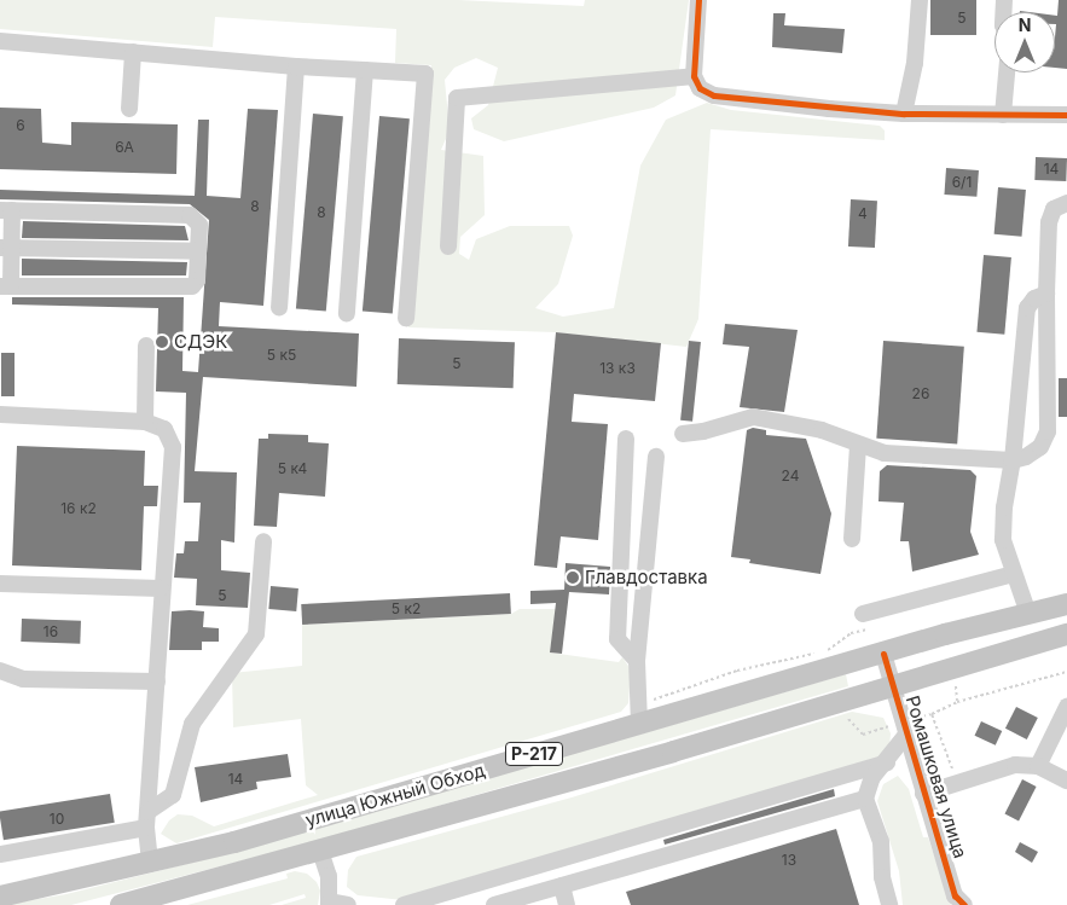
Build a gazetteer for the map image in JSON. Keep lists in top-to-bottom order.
{
  "streets": {
    "main road": ["Р-217", "улица Южный Обход"],
    "street": ["Ромашковая улица"]
  },
  "crossings": [
    ["Ромашковая улица", "улица Южный Обход"]
  ],
  "places": ["СДЭК", "Главдоставка"],
  "house_numbers": [
    "5",
    "6",
    "6А",
    "14",
    "6/1",
    "8",
    "8",
    "4",
    "5 к5",
    "5",
    "13 к3",
    "26",
    "5 к4",
    "24",
    "16 к2",
    "5",
    "5 к2",
    "16",
    "14",
    "10",
    "13"
  ],
  "north": "top"
}
